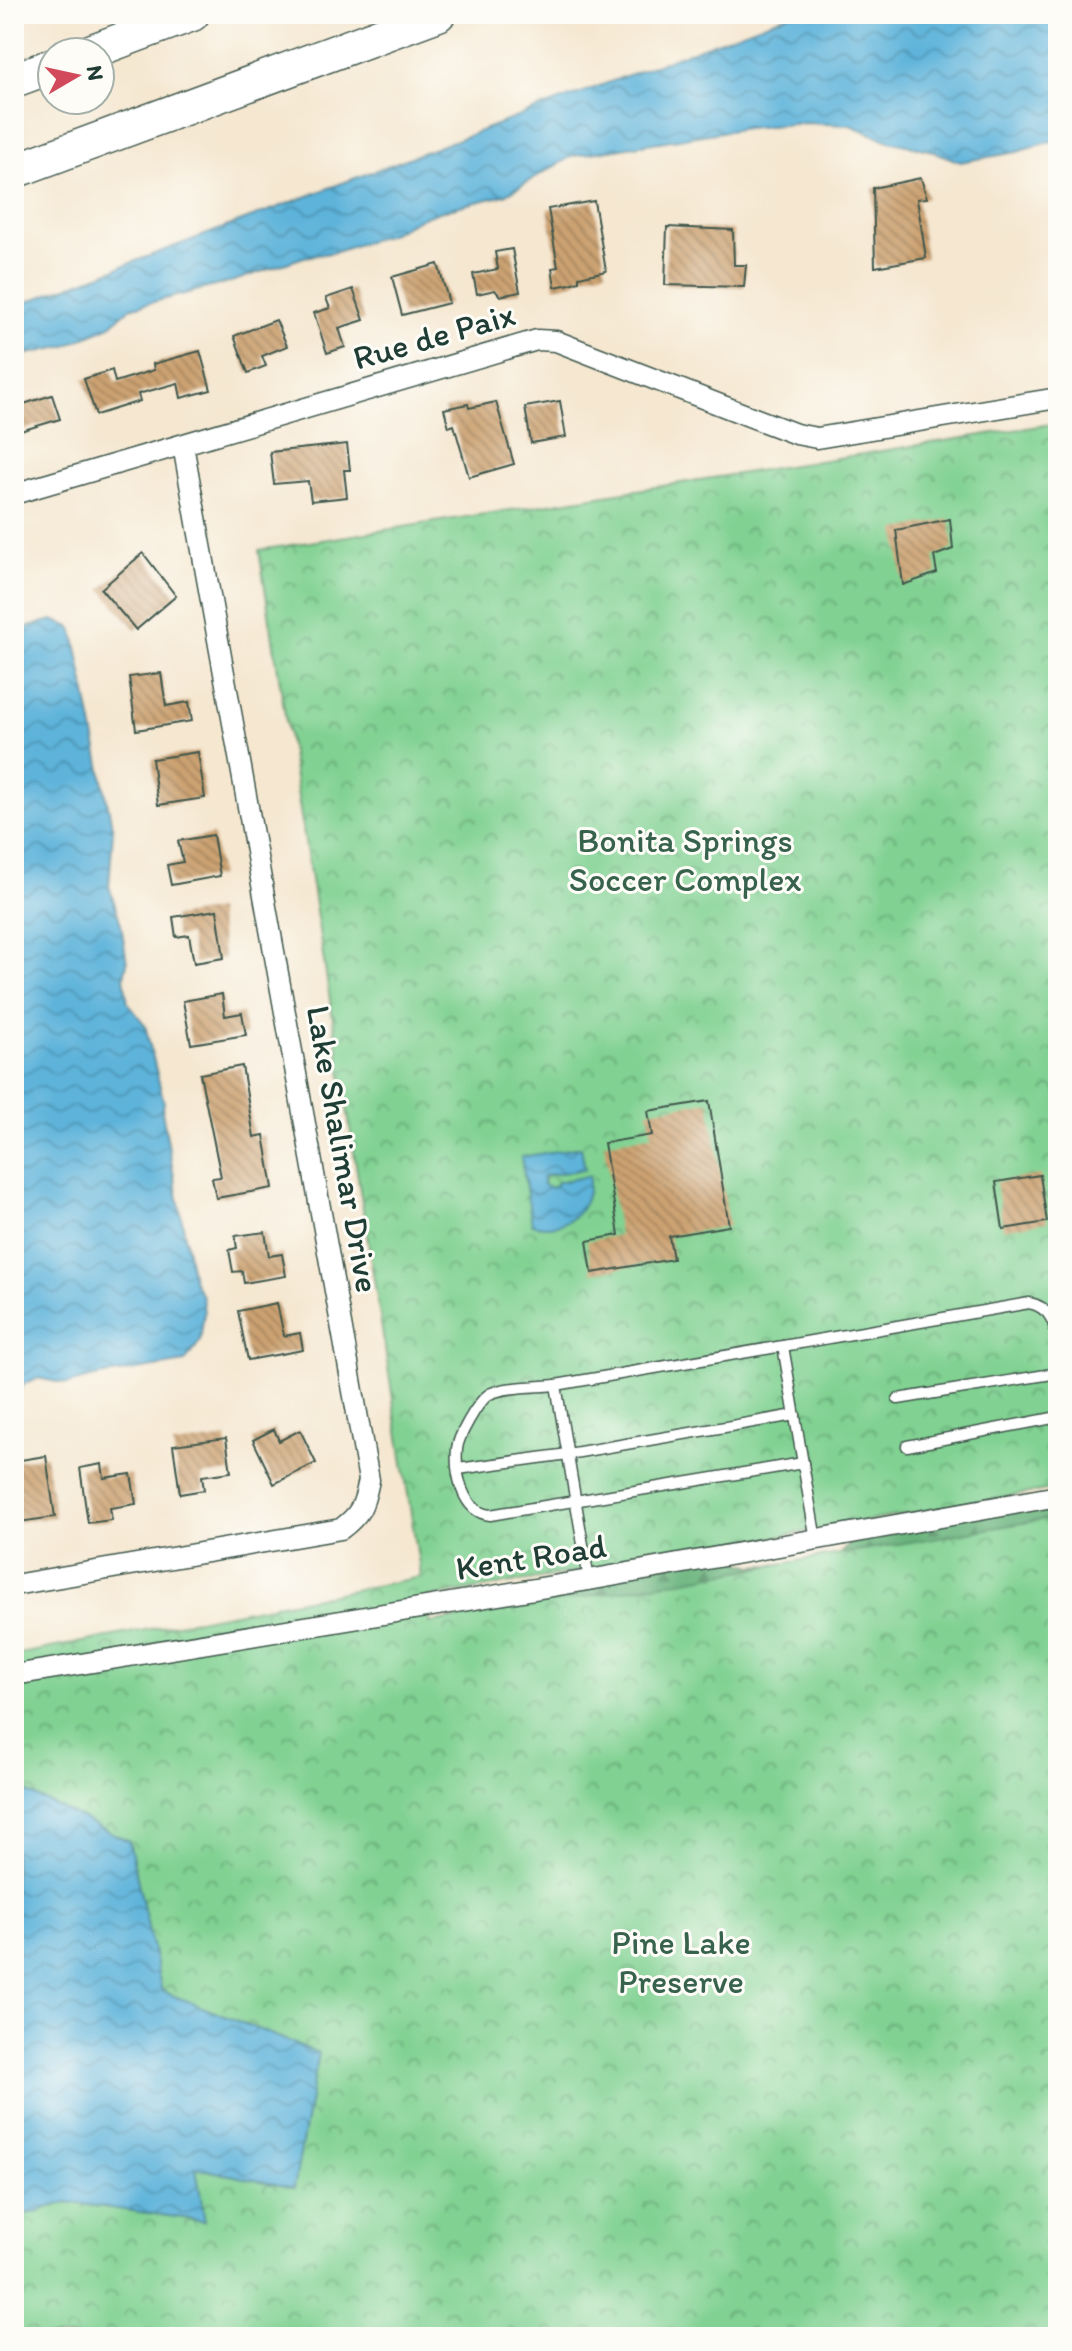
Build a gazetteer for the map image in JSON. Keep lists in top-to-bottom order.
{
  "streets": {
    "street": ["Rue de Paix", "Lake Shalimar Drive", "Kent Road"]
  },
  "crossings": [
    ["Rue de Paix", "Lake Shalimar Drive"]
  ],
  "parks": ["Bonita Springs Soccer Complex", "Pine Lake Preserve"],
  "north": "right"
}
